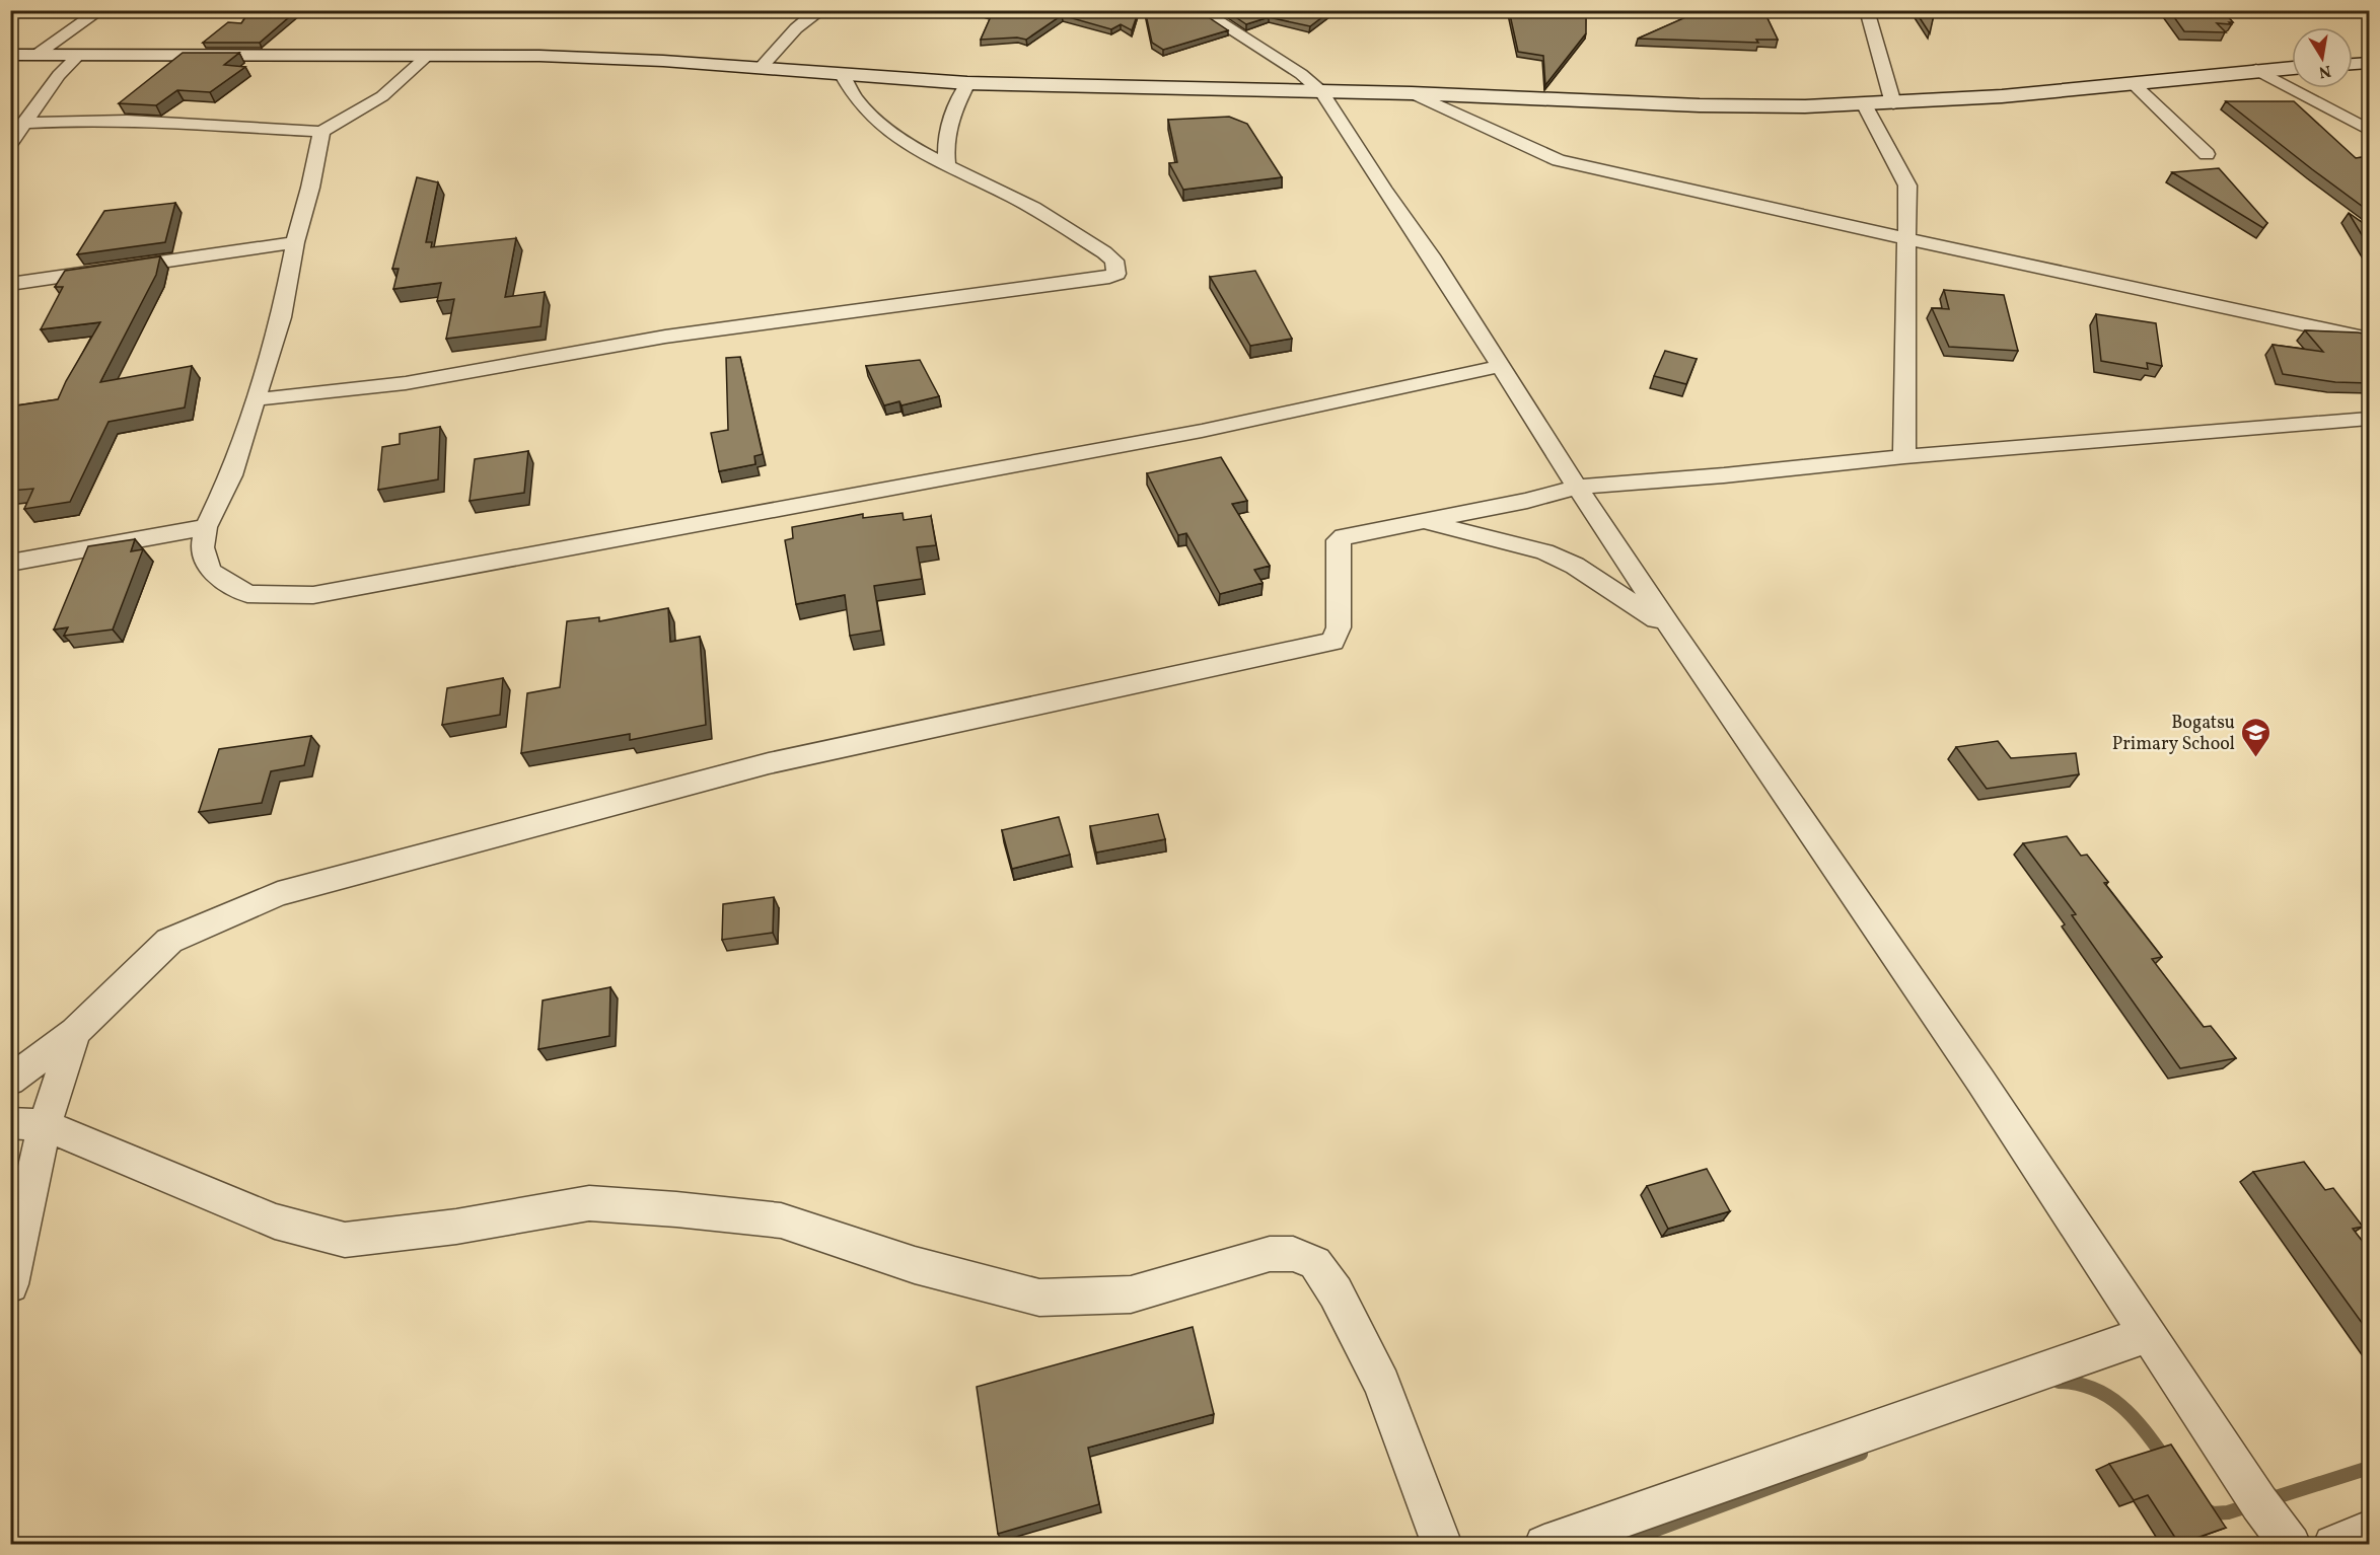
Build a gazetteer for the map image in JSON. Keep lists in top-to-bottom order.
{
  "places": {
    "school or university": ["Bogatsu Primary School"]
  },
  "north": "bottom"
}
